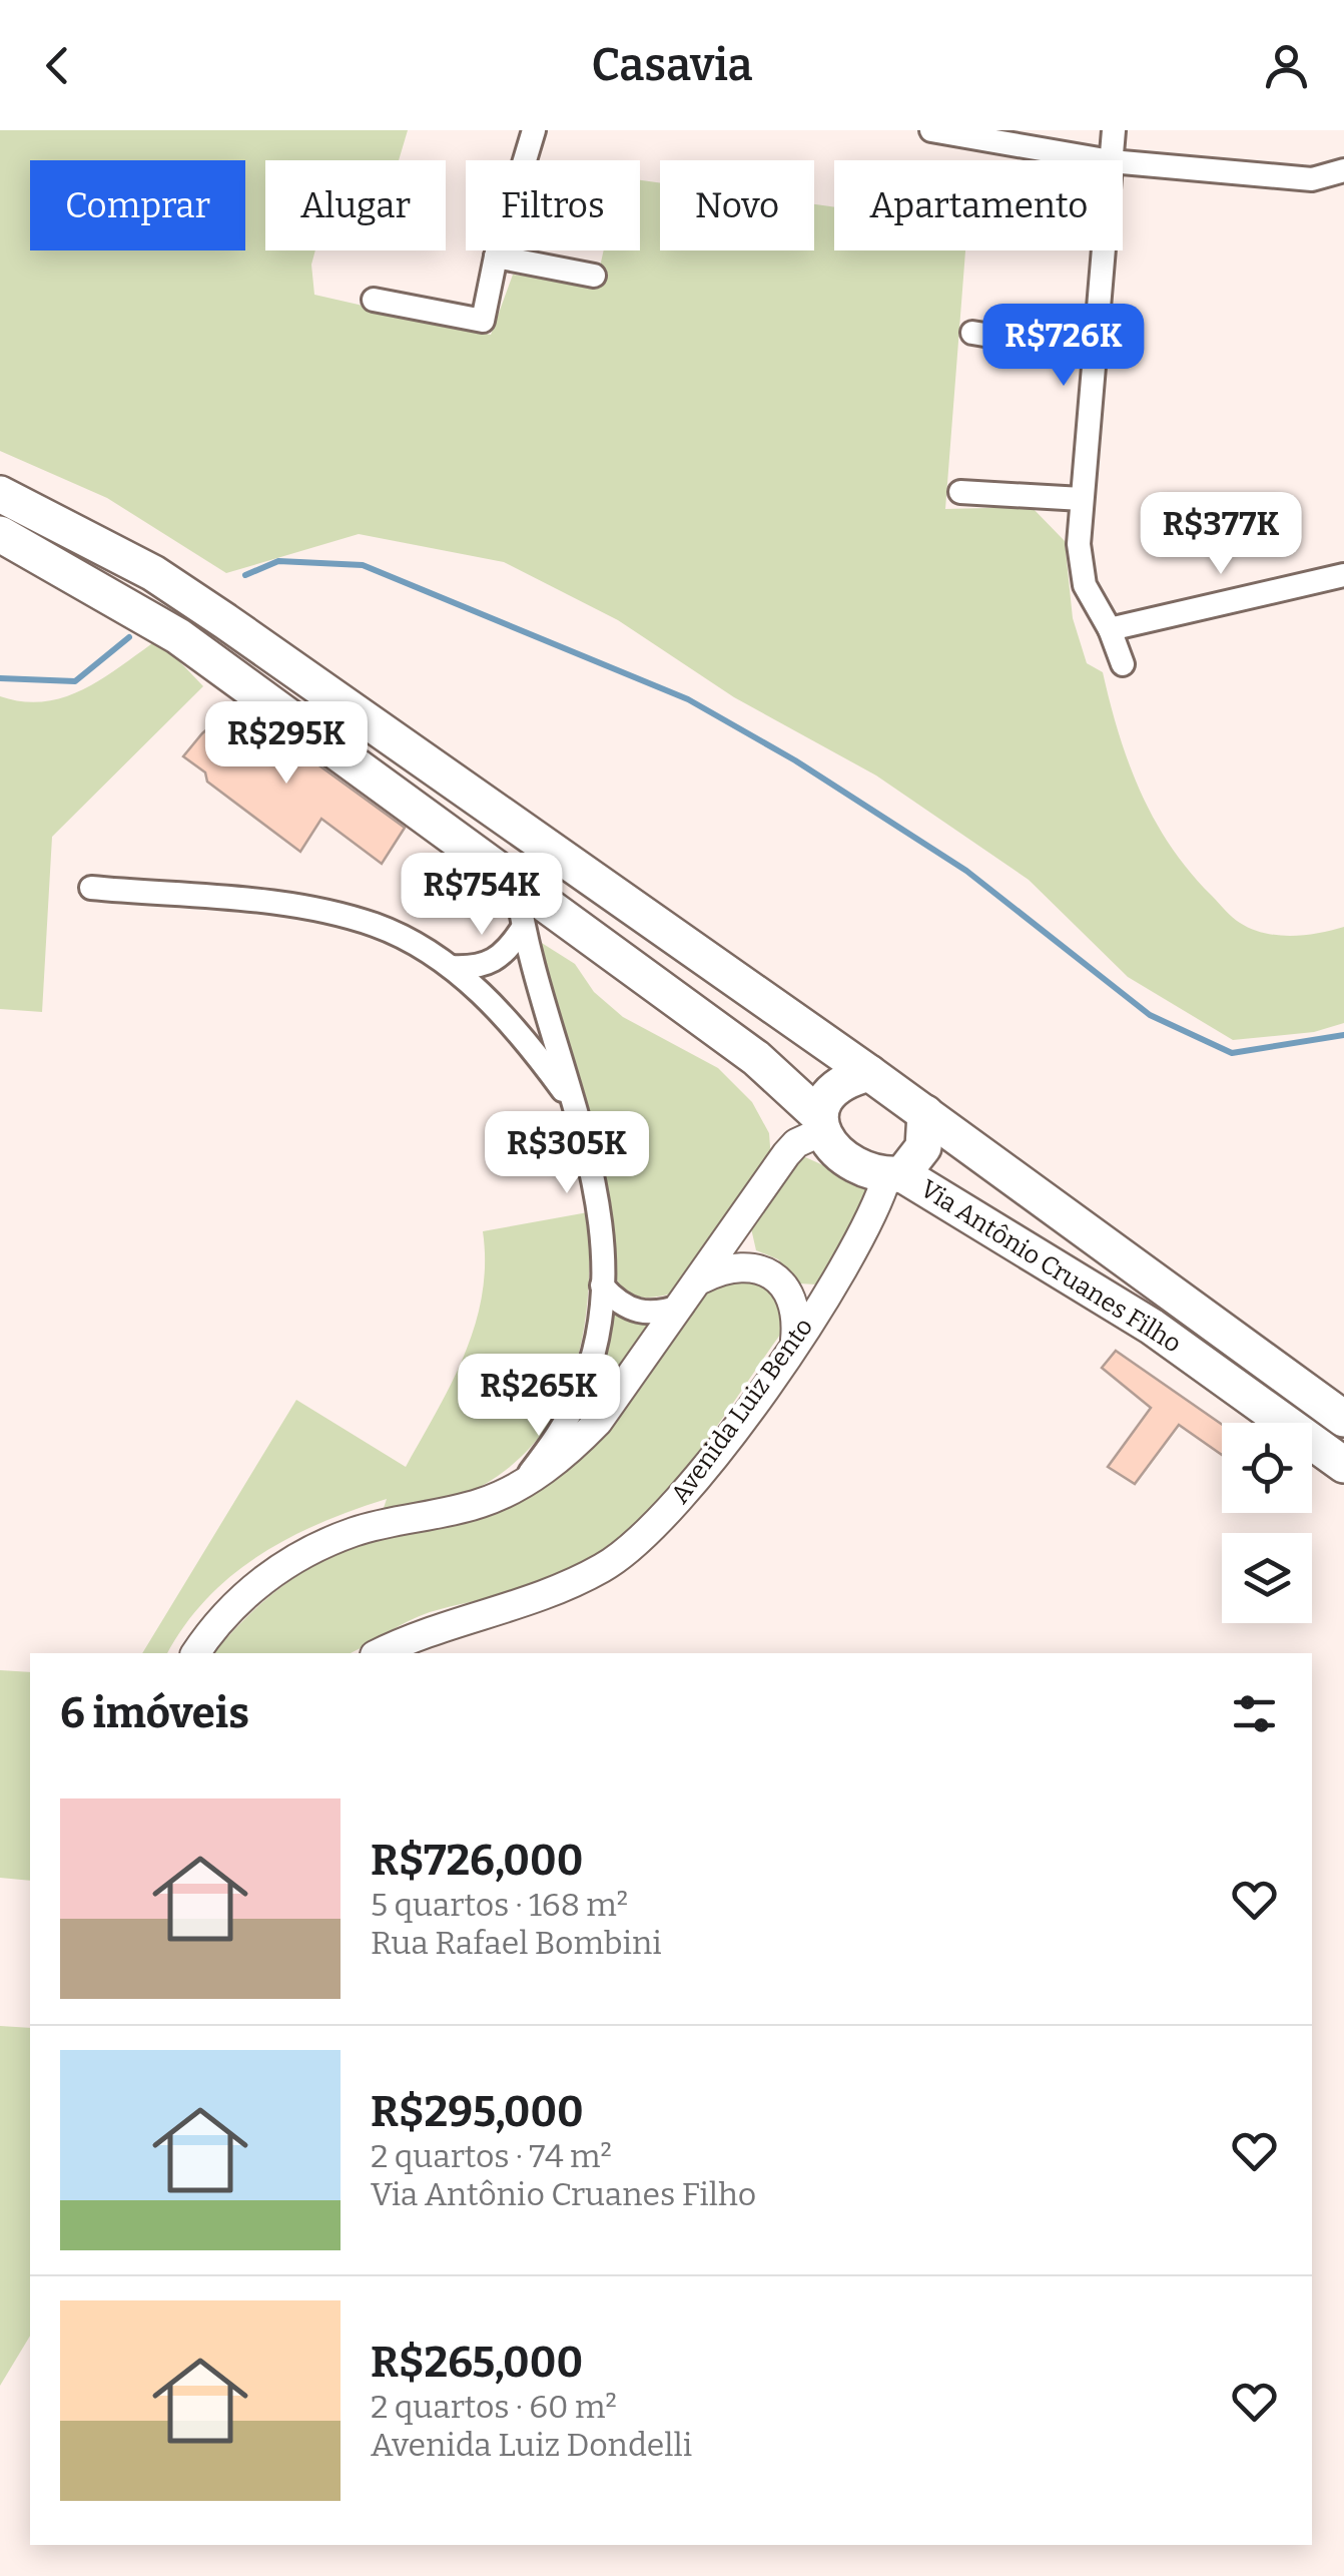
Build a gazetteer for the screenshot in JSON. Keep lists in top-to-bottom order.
{
  "streets": {
    "main road": ["Via Antônio Cruanes Filho"],
    "street": ["Avenida Luiz Bento"]
  },
  "crossings": [
    ["Via Antônio Cruanes Filho", "Avenida Luiz Bento"]
  ],
  "page": {
    "header": "Casavia",
    "chip": [
      "Comprar",
      "Alugar",
      "Filtros",
      "Novo",
      "Apartamento"
    ],
    "price": [
      "R$726K",
      "R$377K",
      "R$295K",
      "R$754K",
      "R$305K",
      "R$265K"
    ],
    "heading": "6 imóveis",
    "list": [
      {
        "name": "R$726,000",
        "note": "5 quartos · 168 m² · Rua Rafael Bombini"
      },
      {
        "name": "R$295,000",
        "note": "2 quartos · 74 m² · Via Antônio Cruanes Filho"
      },
      {
        "name": "R$265,000",
        "note": "2 quartos · 60 m² · Avenida Luiz Dondelli"
      }
    ]
  }
}
